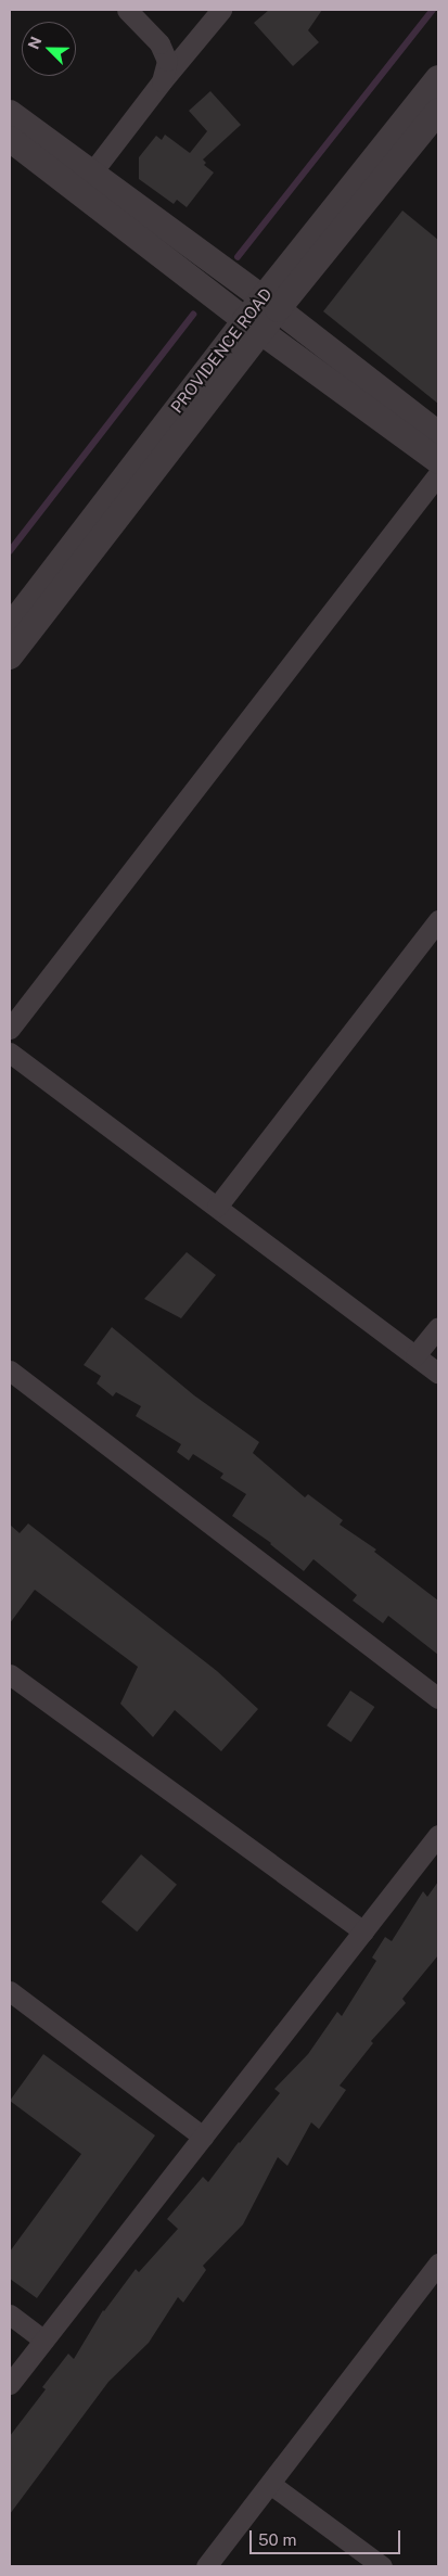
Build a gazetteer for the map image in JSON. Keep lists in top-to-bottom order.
{
  "streets": {
    "street": ["PROVIDENCE ROAD"]
  },
  "scale_bar": "50 m",
  "north": "top left"
}
